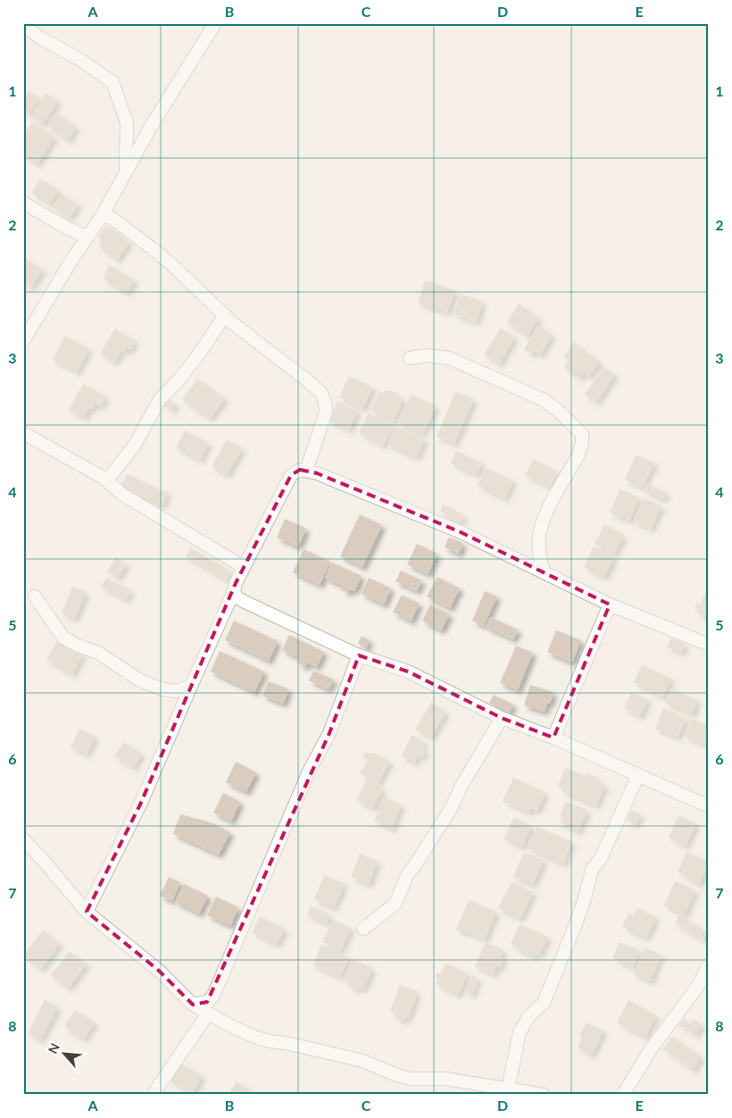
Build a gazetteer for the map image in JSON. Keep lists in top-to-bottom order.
{
  "north": "top left",
  "grid": {
    "columns": [
      "A",
      "B",
      "C",
      "D",
      "E"
    ],
    "rows": [
      "1",
      "2",
      "3",
      "4",
      "5",
      "6",
      "7",
      "8"
    ]
  }
}
